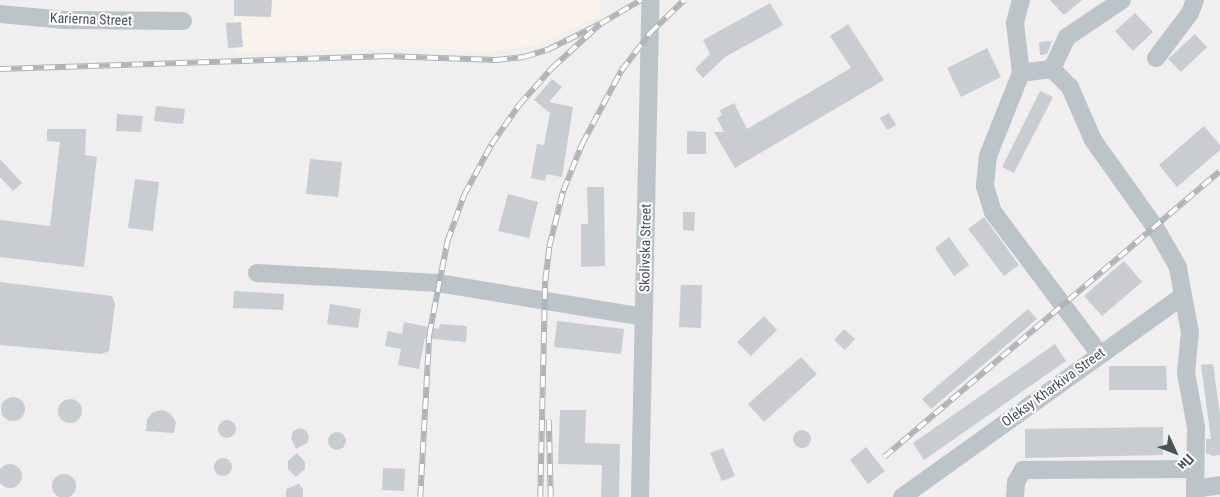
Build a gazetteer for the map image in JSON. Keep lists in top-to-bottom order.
{
  "streets": {
    "street": ["Karierna Street", "Skolivska Street", "Oleksy Kharkiva Street"]
  },
  "north": "bottom right"
}
